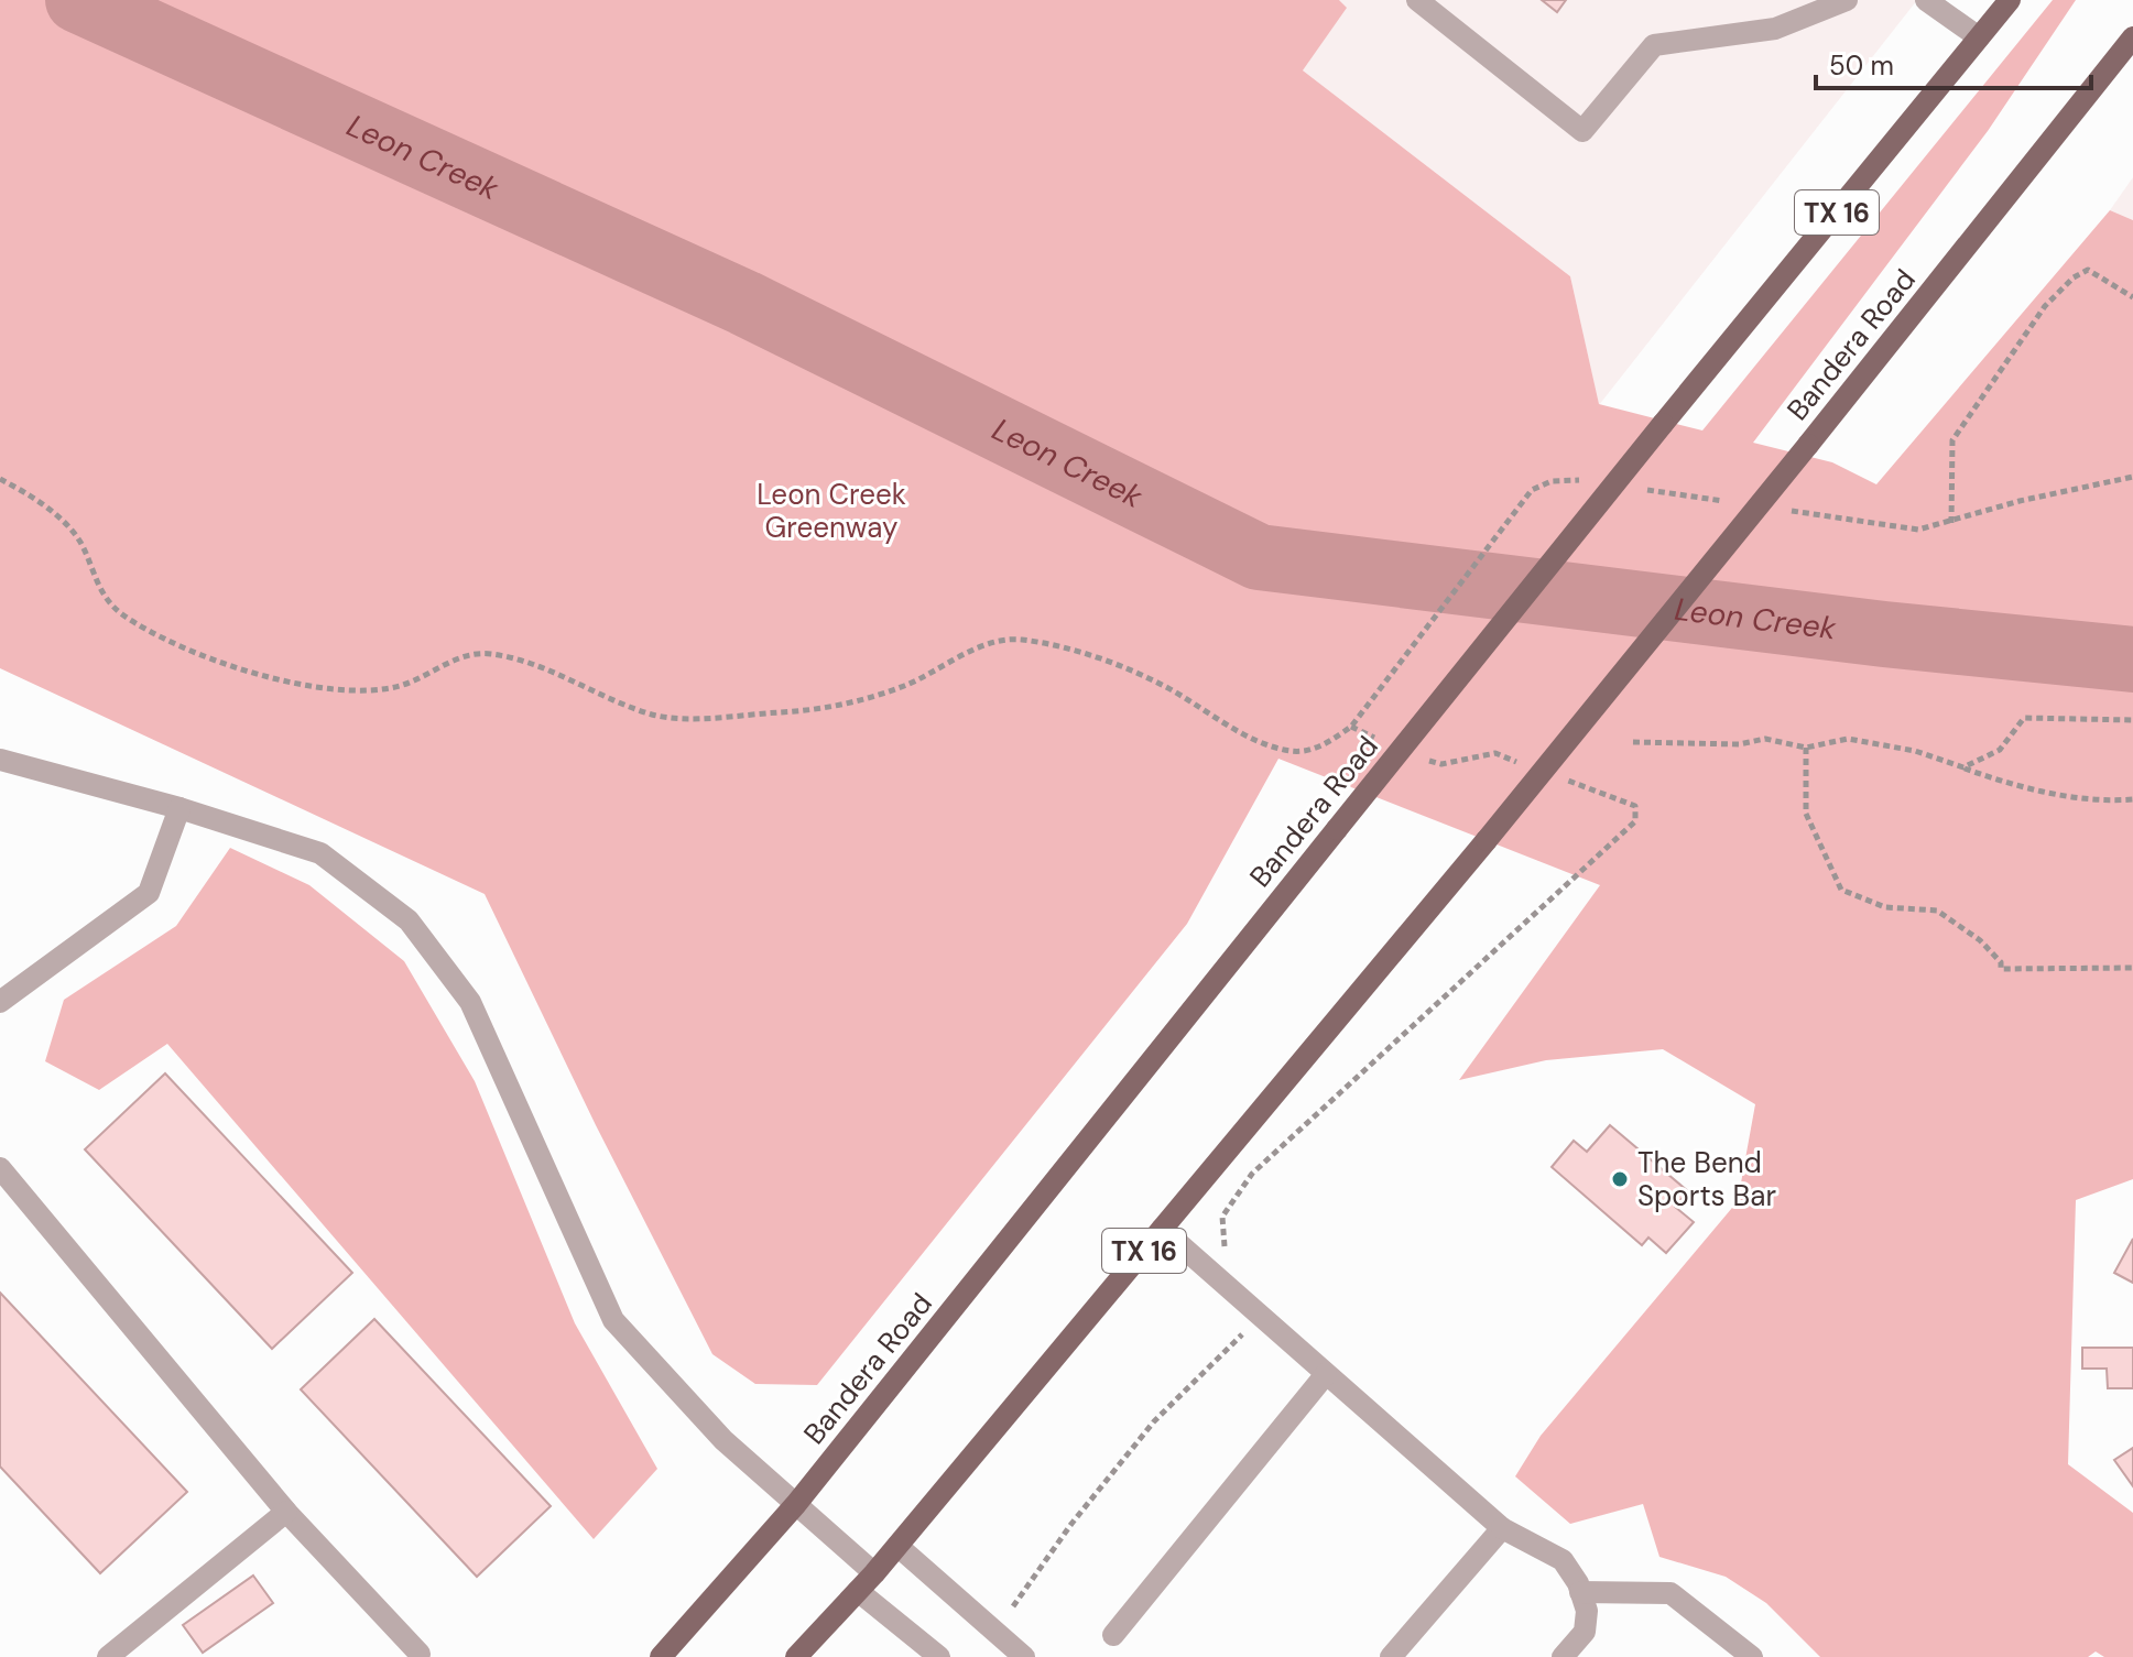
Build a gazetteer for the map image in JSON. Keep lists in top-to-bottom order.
{
  "streets": {
    "main road": ["TX 16", "Bandera Road"]
  },
  "water": ["Leon Creek"],
  "parks": ["Leon Creek Greenway"],
  "places": ["The Bend Sports Bar"],
  "scale_bar": "50 m"
}
